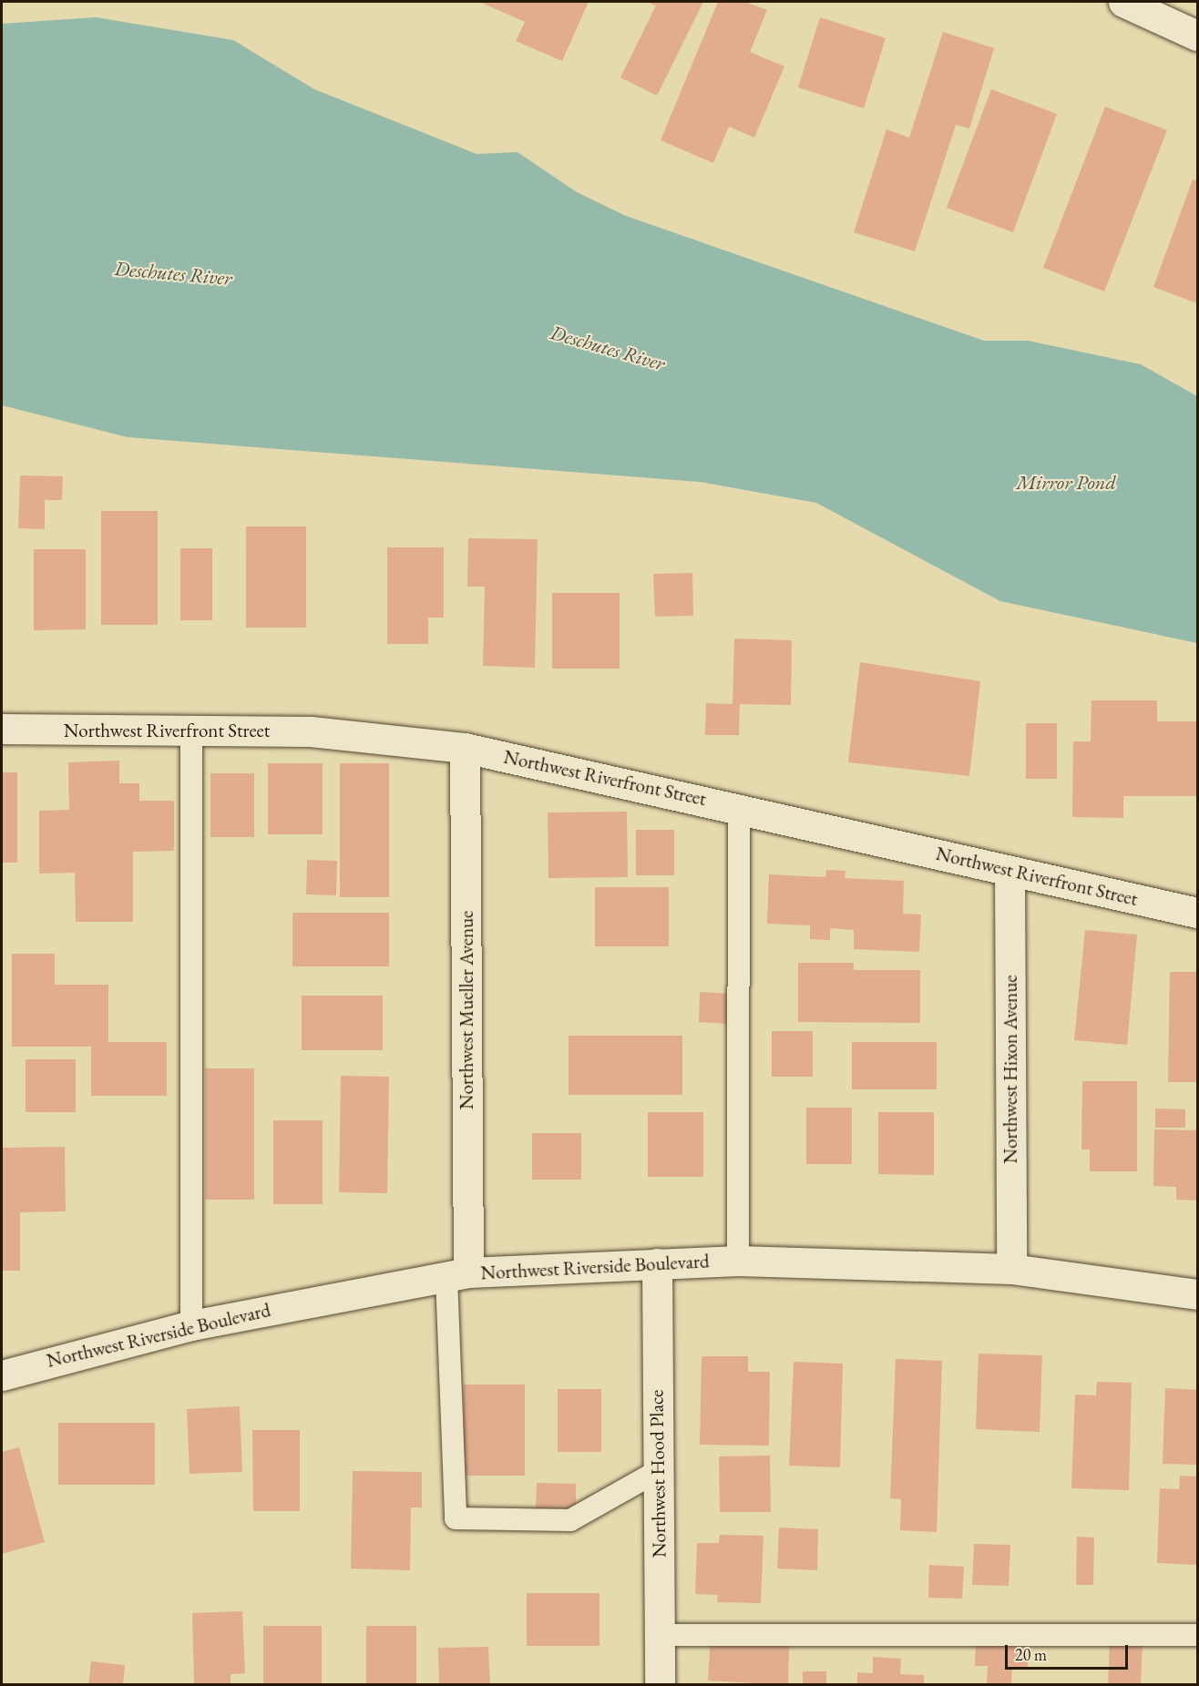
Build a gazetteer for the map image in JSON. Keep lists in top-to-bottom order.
{
  "streets": {
    "street": [
      "Northwest Riverfront Street",
      "Northwest Mueller Avenue",
      "Northwest Hixon Avenue",
      "Northwest Riverside Boulevard",
      "Northwest Hood Place"
    ]
  },
  "crossings": [
    ["Northwest Riverfront Street", "Northwest Mueller Avenue"],
    ["Northwest Riverfront Street", "Northwest Hixon Avenue"],
    ["Northwest Mueller Avenue", "Northwest Riverside Boulevard"],
    ["Northwest Hixon Avenue", "Northwest Riverside Boulevard"],
    ["Northwest Riverside Boulevard", "Northwest Hood Place"]
  ],
  "water": ["Deschutes River", "Mirror Pond"],
  "scale_bar": "20 m"
}
